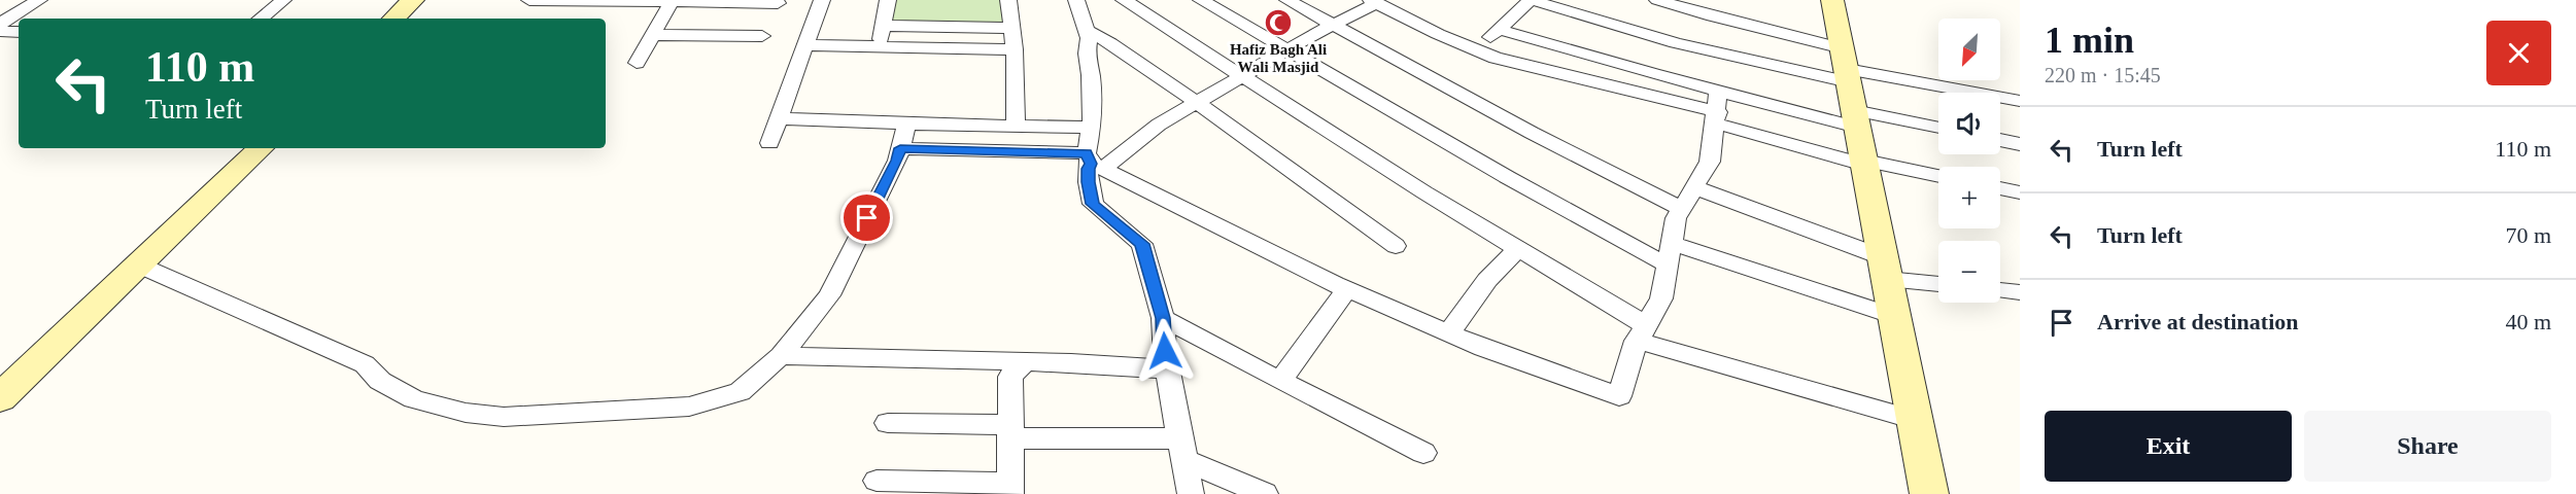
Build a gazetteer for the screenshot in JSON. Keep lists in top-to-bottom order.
{
  "places": {
    "mosque": ["Hafiz Bagh Ali Wali Masjid"]
  },
  "north": "bottom left",
  "page": {
    "heading": ["1 min", "220 m · 15:45"],
    "map_buttons": ["+", "−"],
    "turn": ["110 m", "Turn left"],
    "list": [
      {
        "name": "Turn left",
        "value": "110 m"
      },
      {
        "name": "Turn left",
        "value": "70 m"
      },
      {
        "name": "Arrive at destination",
        "value": "40 m"
      }
    ],
    "buttons": ["Exit", "Share"]
  }
}
